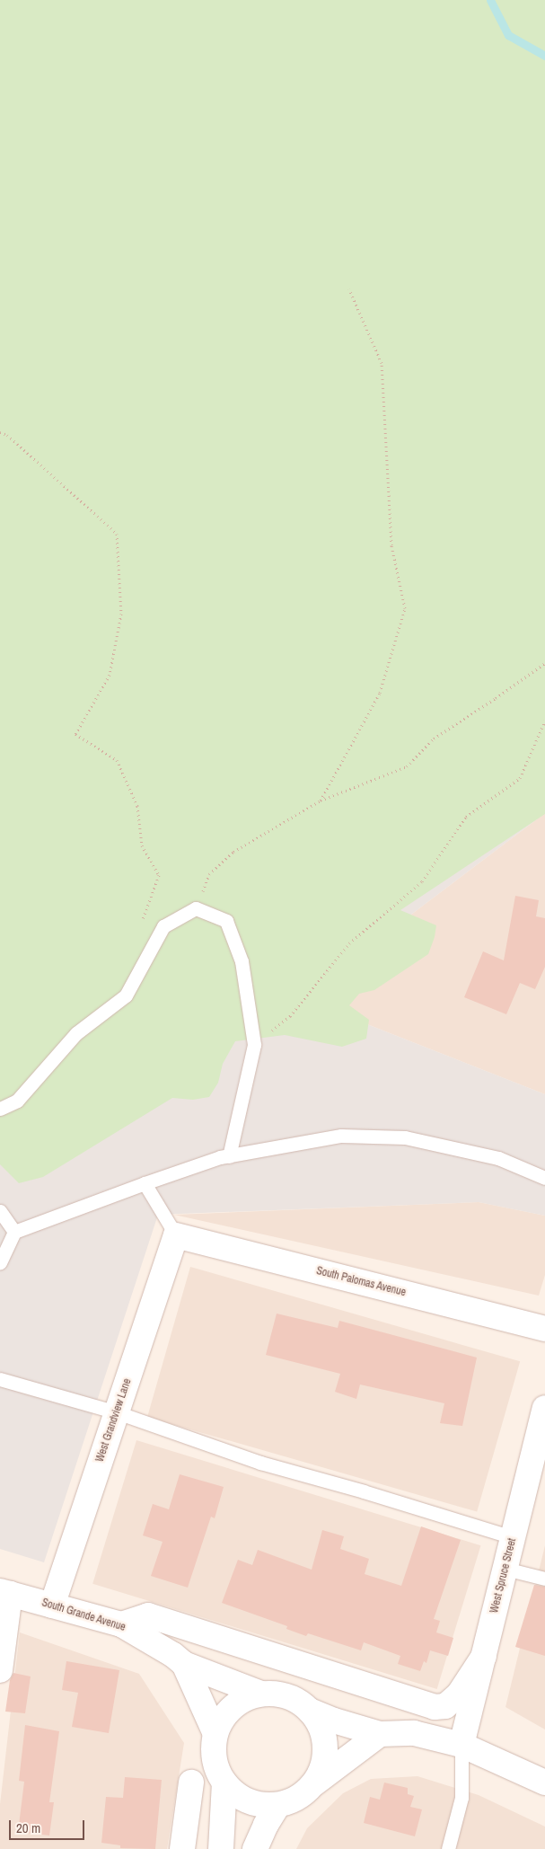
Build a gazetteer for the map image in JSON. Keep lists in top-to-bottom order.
{
  "streets": {
    "street": [
      "South Palomas Avenue",
      "West Grandview Lane",
      "West Spruce Street",
      "South Grande Avenue"
    ]
  },
  "crossings": [
    ["South Palomas Avenue", "West Grandview Lane"],
    ["West Grandview Lane", "South Grande Avenue"]
  ],
  "scale_bar": "20 m"
}
